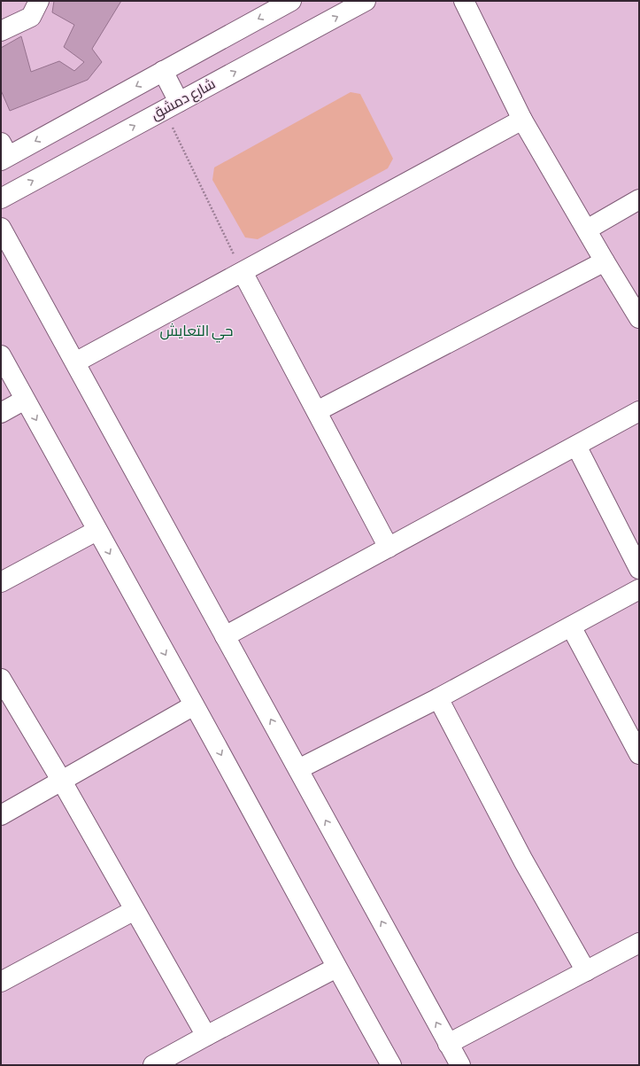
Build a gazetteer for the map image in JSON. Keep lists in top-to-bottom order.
{
  "streets": {
    "street": ["شارع دمشق"]
  },
  "districts": ["حي التعايش"]
}
